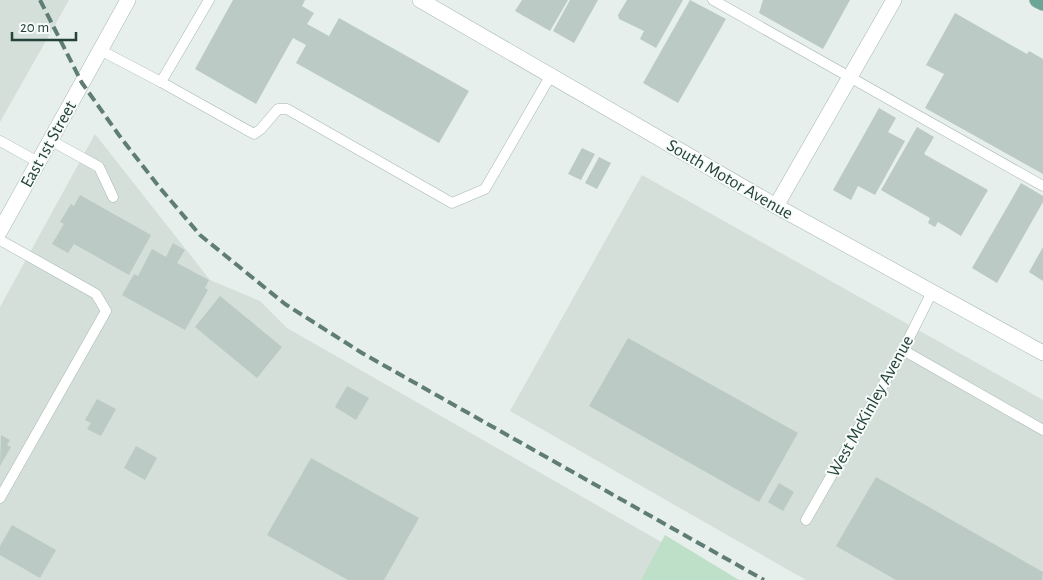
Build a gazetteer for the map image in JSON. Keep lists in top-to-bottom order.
{
  "streets": {
    "street": ["East 1st Street", "South Motor Avenue"],
    "lane": ["West McKinley Avenue"]
  },
  "crossings": [
    ["South Motor Avenue", "West McKinley Avenue"]
  ],
  "scale_bar": "20 m"
}
